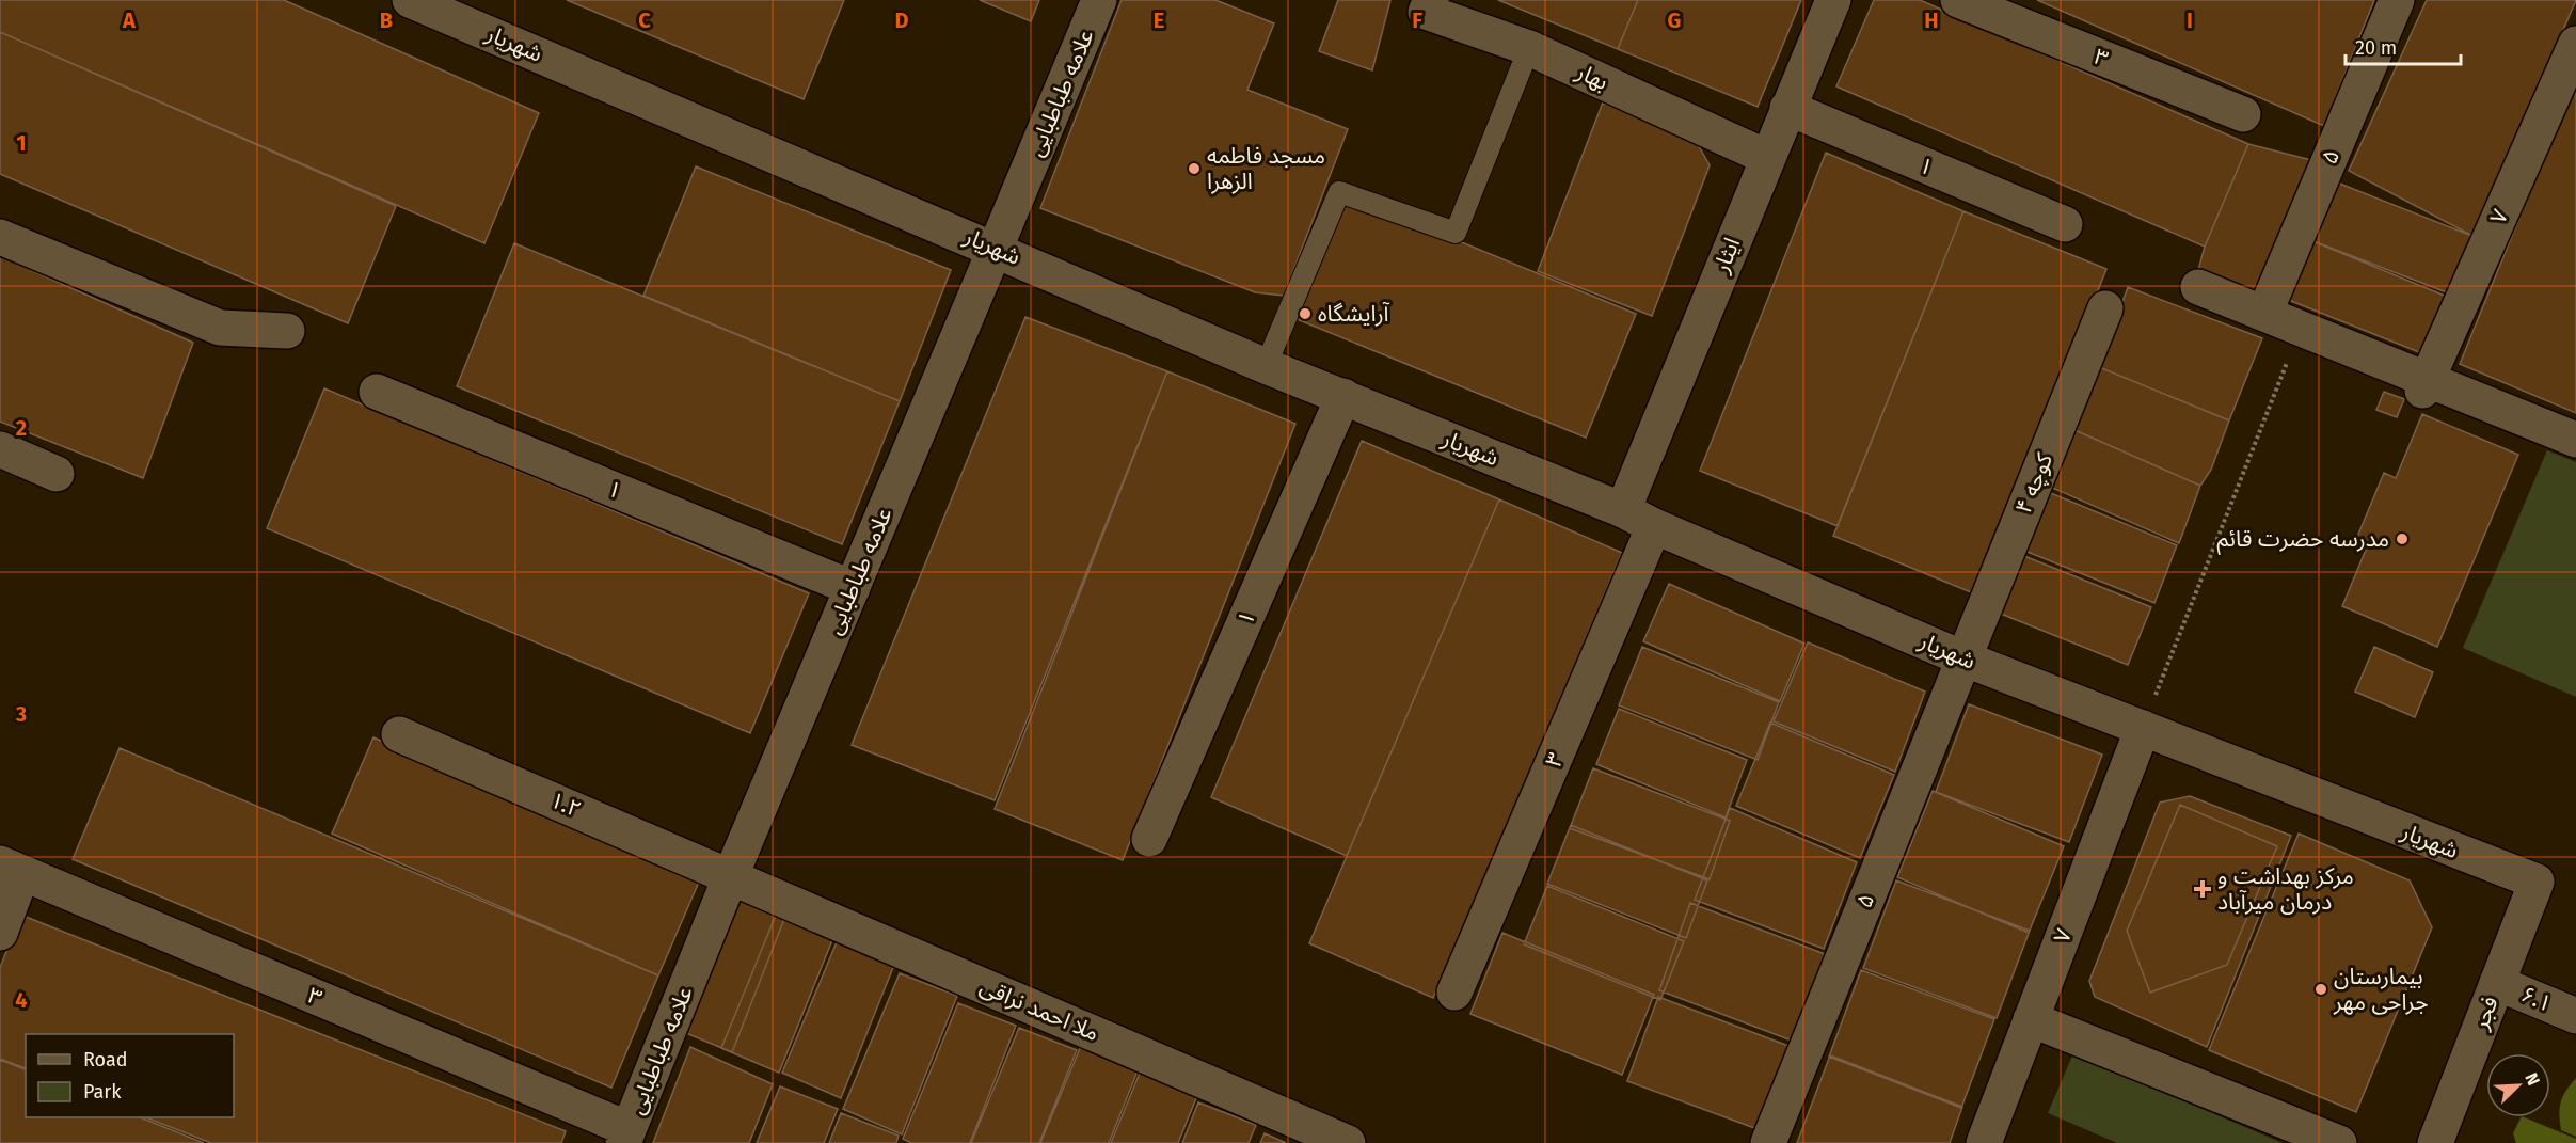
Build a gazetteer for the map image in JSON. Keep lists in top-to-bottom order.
{
  "streets": {
    "street": [
      "شهریار",
      "۳",
      "بهار",
      "علامه طباطبایی",
      "۵",
      "۱",
      "۷",
      "ایثار",
      "کوچه ۴",
      "۱.۲",
      "۶.۱",
      "ملا احمد نراقی",
      "فجر"
    ]
  },
  "crossings": [
    ["شهریار", "۳"],
    ["شهریار", "علامه طباطبایی"],
    ["شهریار", "۵"],
    ["شهریار", "۱"],
    ["شهریار", "۷"],
    ["شهریار", "ایثار"],
    ["شهریار", "کوچه ۴"],
    ["شهریار", "فجر"],
    ["۳", "علامه طباطبایی"],
    ["بهار", "ایثار"],
    ["علامه طباطبایی", "۱"],
    ["علامه طباطبایی", "۱.۲"],
    ["علامه طباطبایی", "ملا احمد نراقی"],
    ["۵", "کوچه ۴"],
    ["۱", "ایثار"],
    ["۱.۲", "ملا احمد نراقی"],
    ["۶.۱", "فجر"]
  ],
  "places": {
    "other": [
      "مسجد فاطمه الزهرا",
      "آرایشگاه",
      "مدرسه حضرت قائم",
      "بیمارستان جراحی مهر"
    ],
    "health": ["مرکز بهداشت و درمان میرآباد"]
  },
  "legend": ["Road", "Park"],
  "scale_bar": "20 m",
  "north": "top right",
  "grid": {
    "columns": [
      "A",
      "B",
      "C",
      "D",
      "E",
      "F",
      "G",
      "H",
      "I"
    ],
    "rows": [
      "1",
      "2",
      "3",
      "4"
    ]
  }
}
